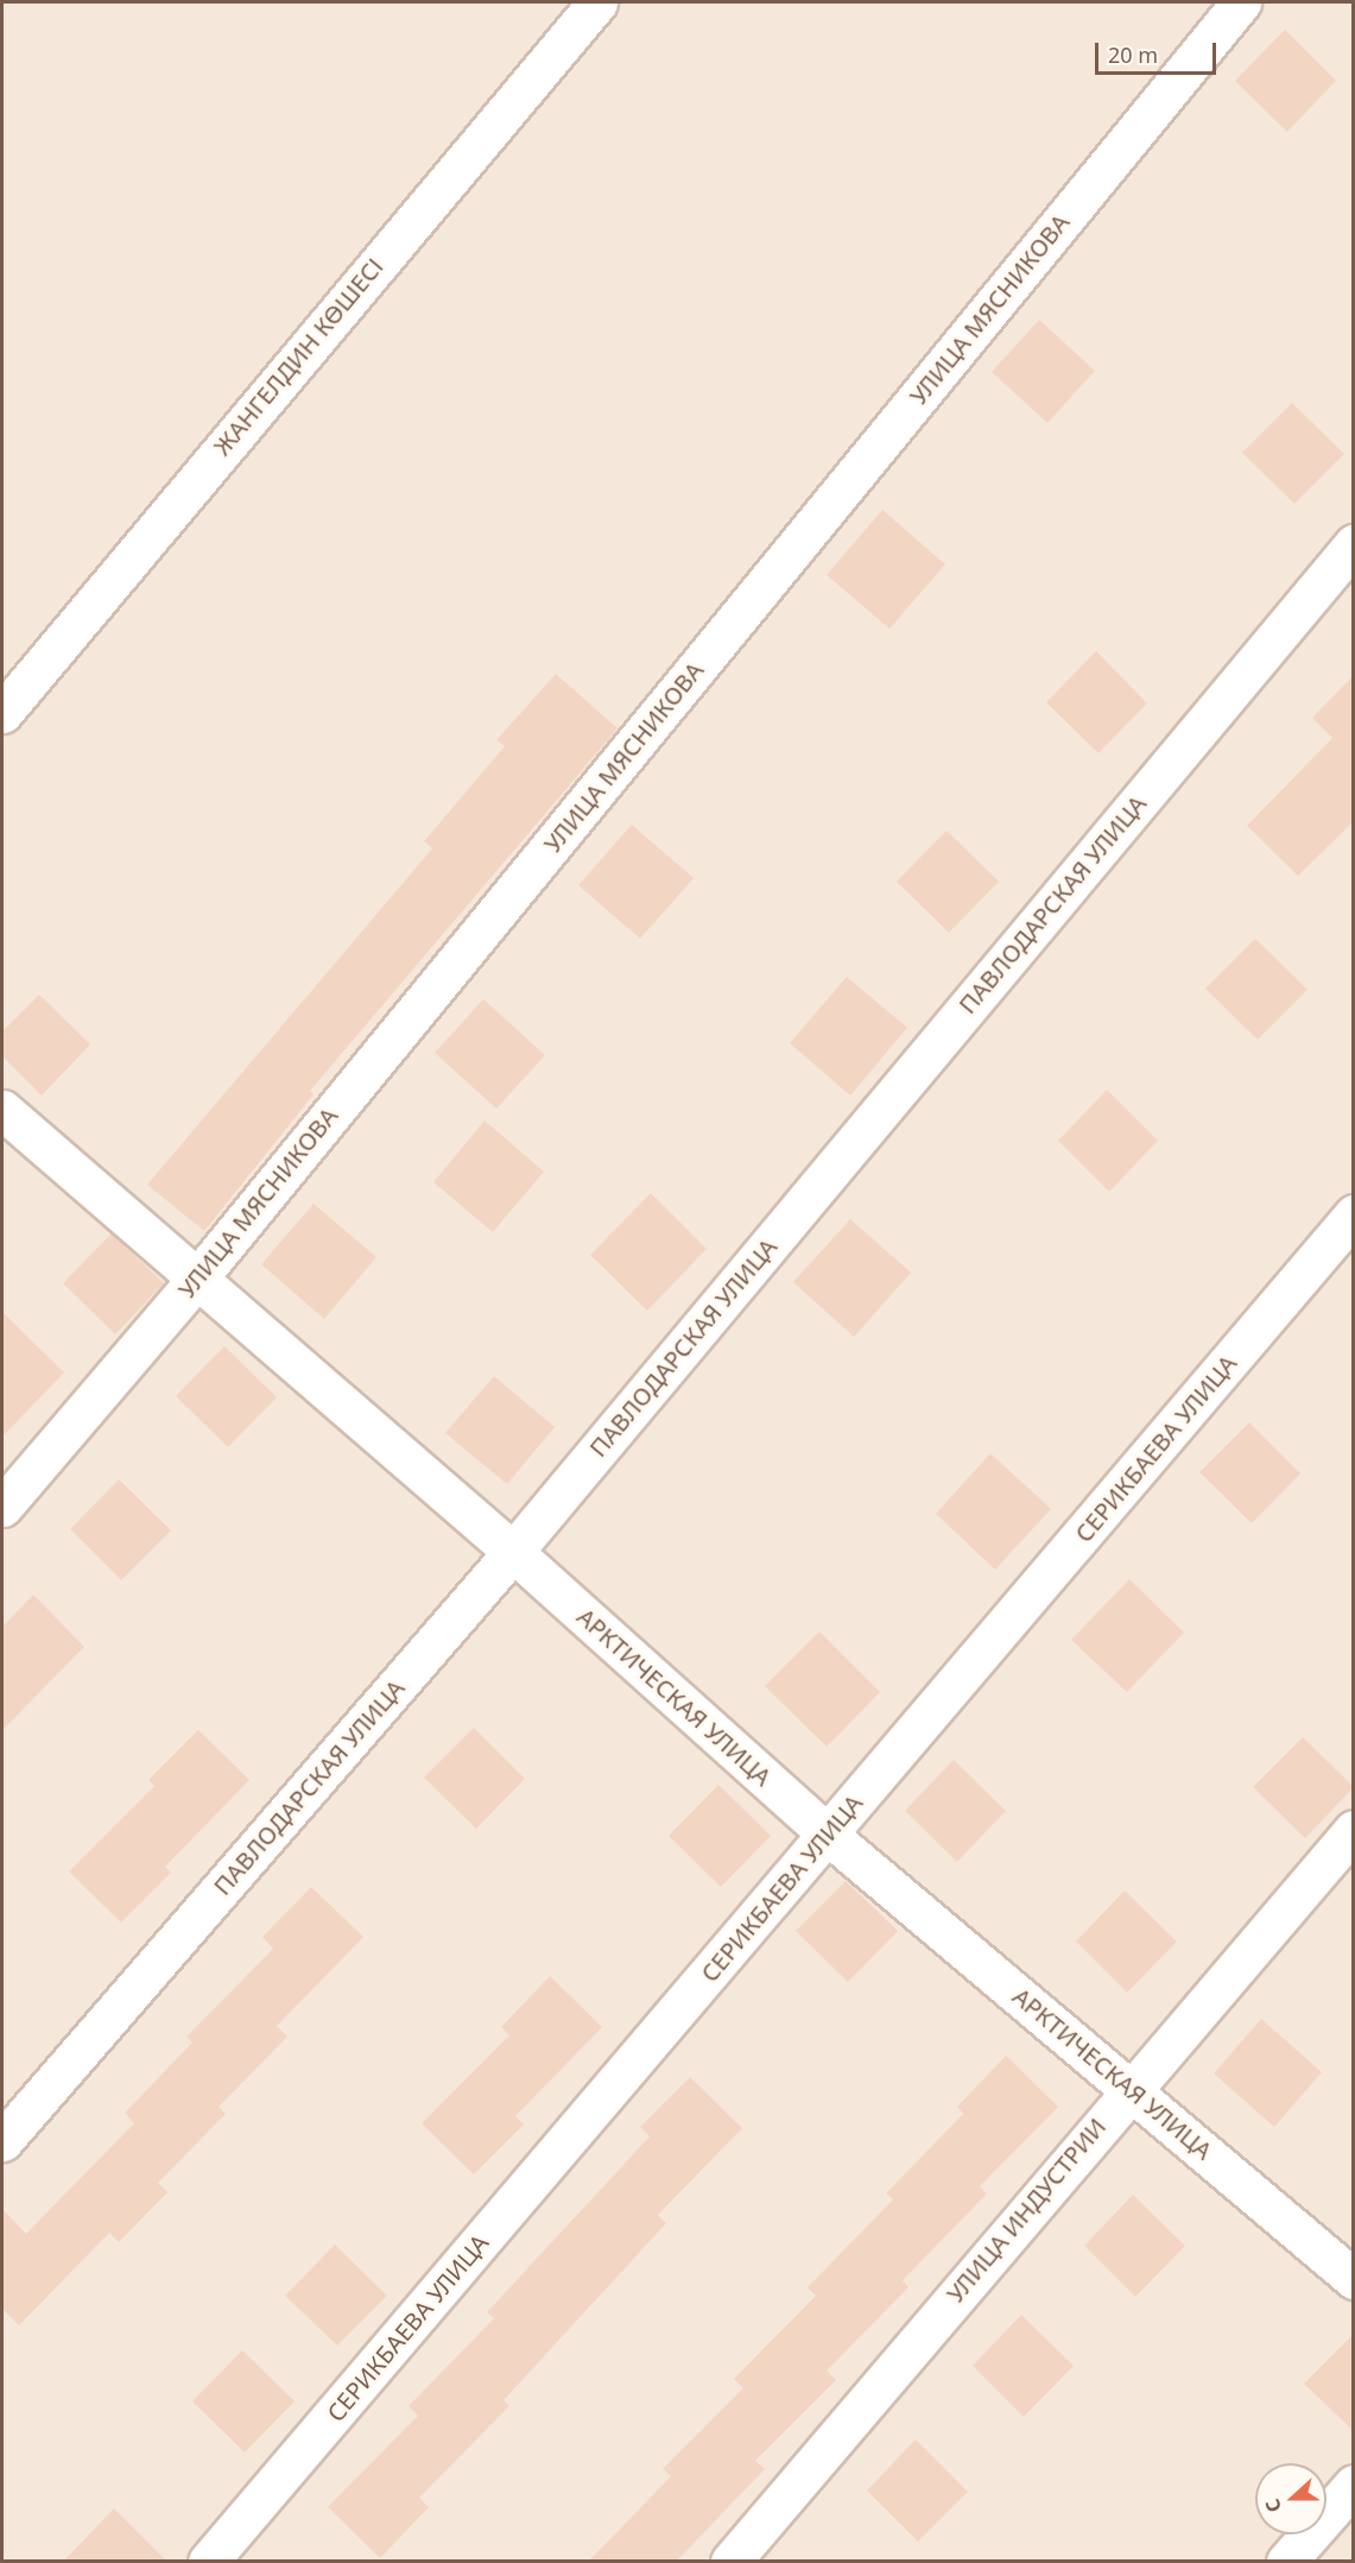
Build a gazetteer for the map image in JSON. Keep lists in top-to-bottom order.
{
  "streets": {
    "street": [
      "УЛИЦА МЯСНИКОВА",
      "ЖАНГЕЛДИН КӨШЕСІ",
      "ПАВЛОДАРСКАЯ УЛИЦА",
      "СЕРИКБАЕВА УЛИЦА",
      "АРКТИЧЕСКАЯ УЛИЦА",
      "УЛИЦА ИНДУСТРИИ"
    ]
  },
  "crossings": [
    ["УЛИЦА МЯСНИКОВА", "АРКТИЧЕСКАЯ УЛИЦА"],
    ["ПАВЛОДАРСКАЯ УЛИЦА", "АРКТИЧЕСКАЯ УЛИЦА"],
    ["СЕРИКБАЕВА УЛИЦА", "АРКТИЧЕСКАЯ УЛИЦА"],
    ["АРКТИЧЕСКАЯ УЛИЦА", "УЛИЦА ИНДУСТРИИ"]
  ],
  "scale_bar": "20 m",
  "north": "left"
}
